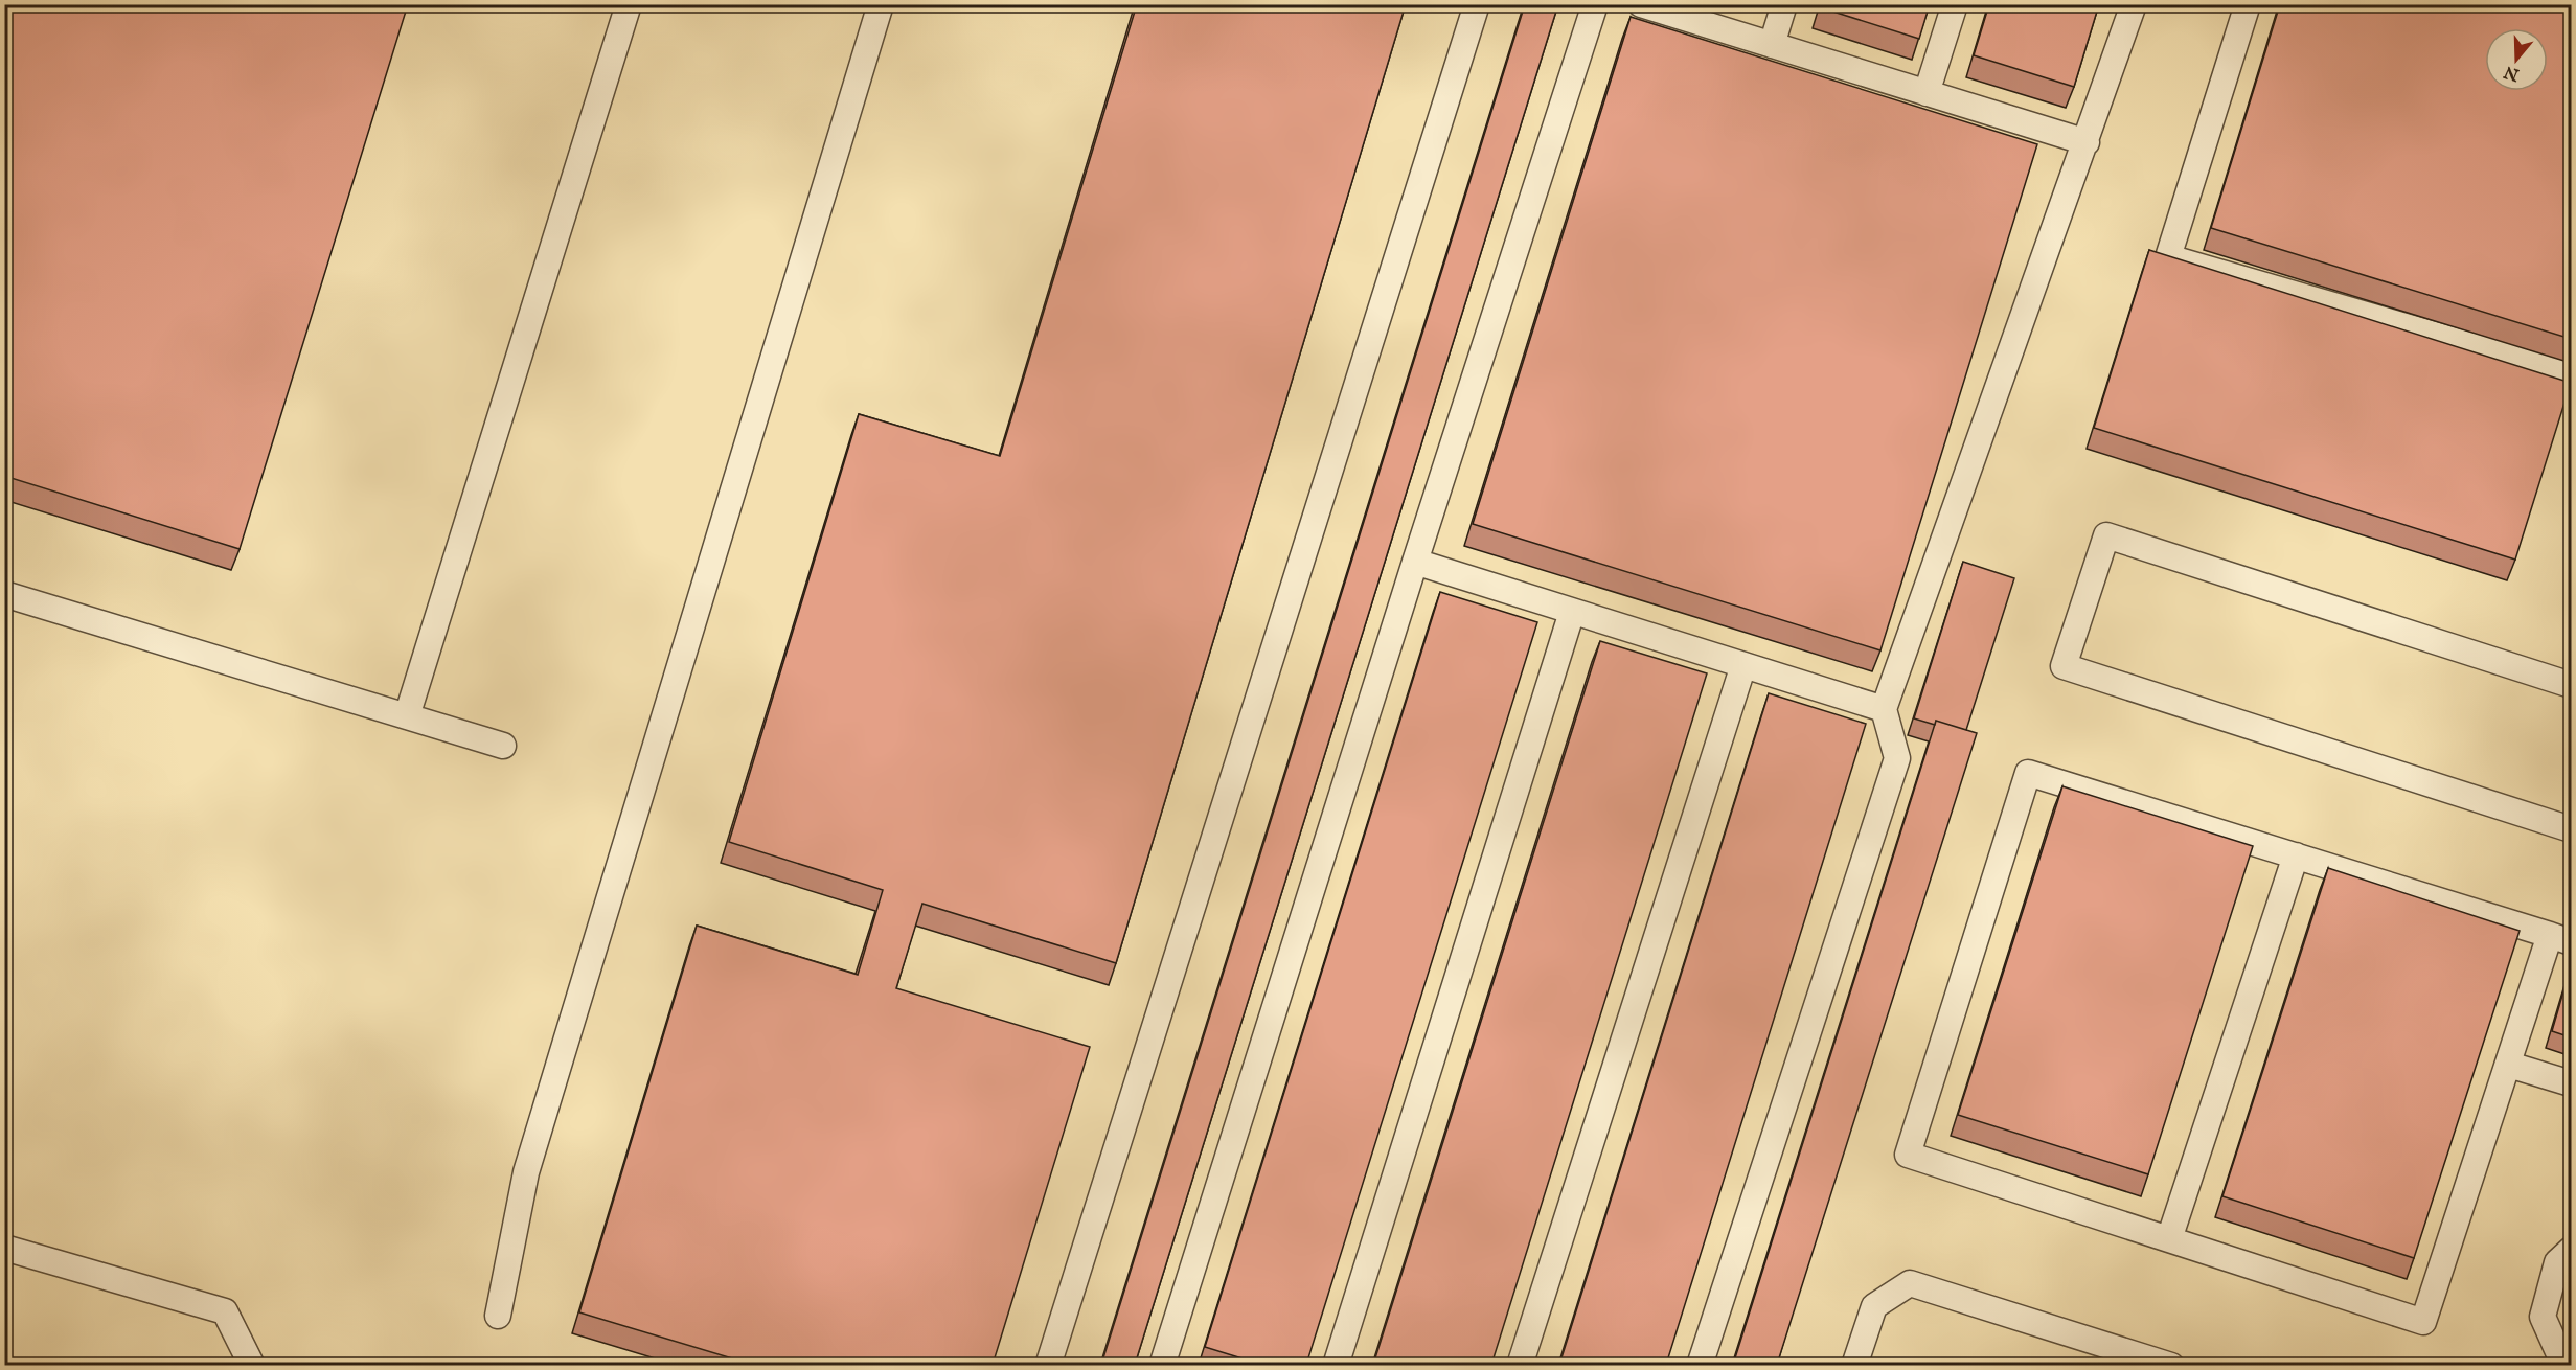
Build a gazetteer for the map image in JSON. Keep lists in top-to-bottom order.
{
  "north": "bottom"
}
